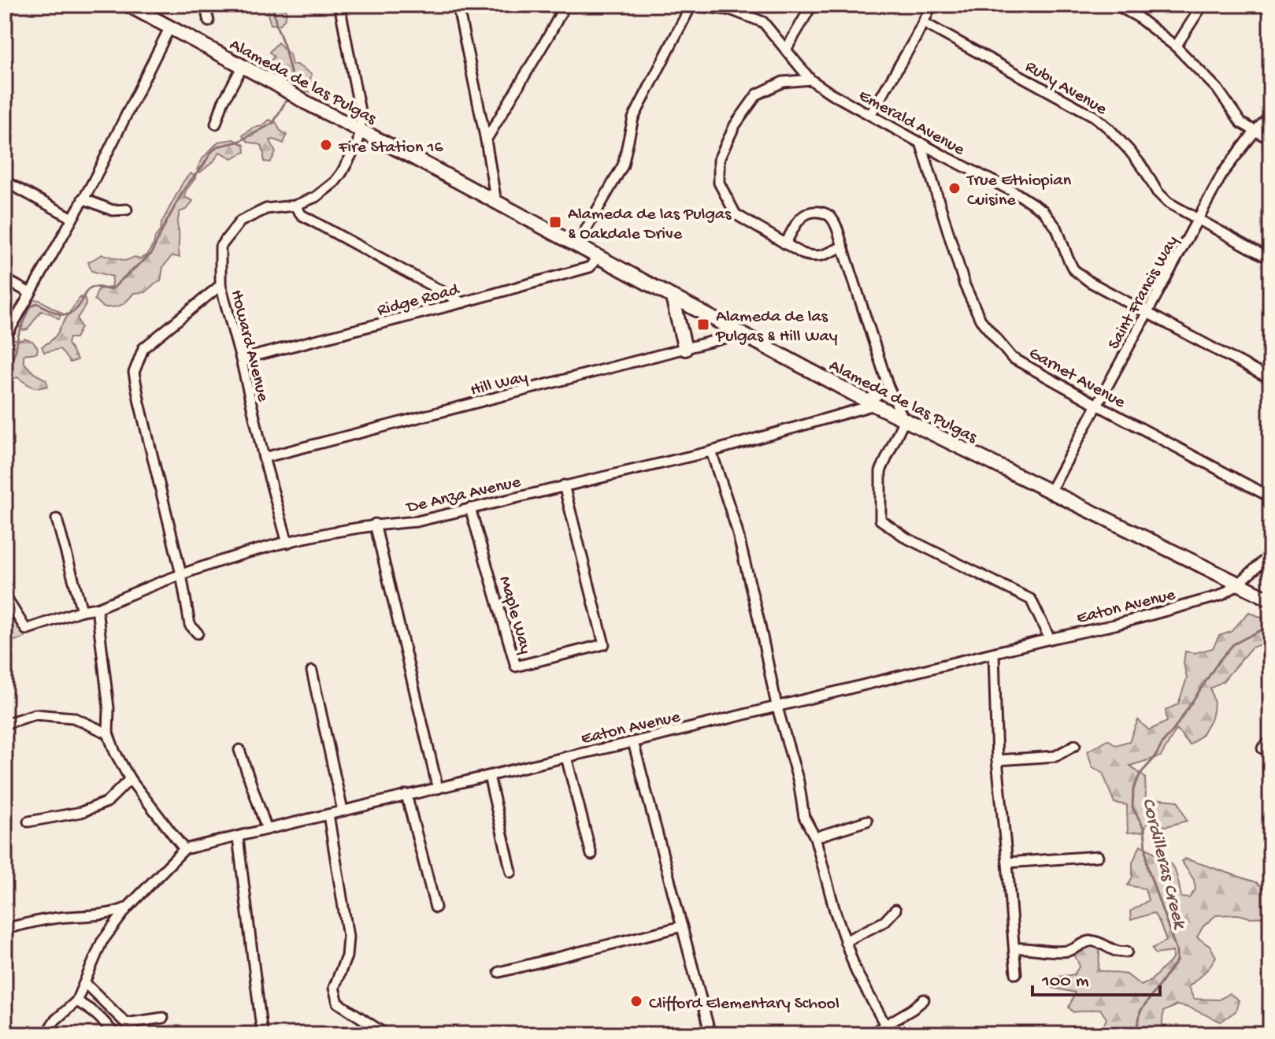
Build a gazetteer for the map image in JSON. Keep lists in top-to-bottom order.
{
  "streets": {
    "main road": ["Alameda de las Pulgas"],
    "street": [
      "Ruby Avenue",
      "Emerald Avenue",
      "Saint Francis Way",
      "Ridge Road",
      "Howard Avenue",
      "Garnet Avenue",
      "Hill Way",
      "De Anza Avenue",
      "Eaton Avenue",
      "Maple Way"
    ]
  },
  "crossings": [
    ["Alameda de las Pulgas", "Saint Francis Way"],
    ["Alameda de las Pulgas", "Ridge Road"],
    ["Alameda de las Pulgas", "Howard Avenue"],
    ["Alameda de las Pulgas", "Hill Way"],
    ["Alameda de las Pulgas", "De Anza Avenue"],
    ["Alameda de las Pulgas", "Eaton Avenue"],
    ["Ruby Avenue", "Saint Francis Way"],
    ["Emerald Avenue", "Saint Francis Way"],
    ["Emerald Avenue", "Garnet Avenue"],
    ["Saint Francis Way", "Garnet Avenue"],
    ["Ridge Road", "Howard Avenue"],
    ["Howard Avenue", "Hill Way"],
    ["Howard Avenue", "De Anza Avenue"],
    ["De Anza Avenue", "Maple Way"]
  ],
  "water": ["Cordilleras Creek"],
  "places": {
    "other": ["Fire Station 16", "True Ethiopian Cuisine", "Clifford Elementary School"],
    "transit": ["Alameda de las Pulgas & Oakdale Drive", "Alameda de las Pulgas & Hill Way"]
  },
  "scale_bar": "100 m"
}
